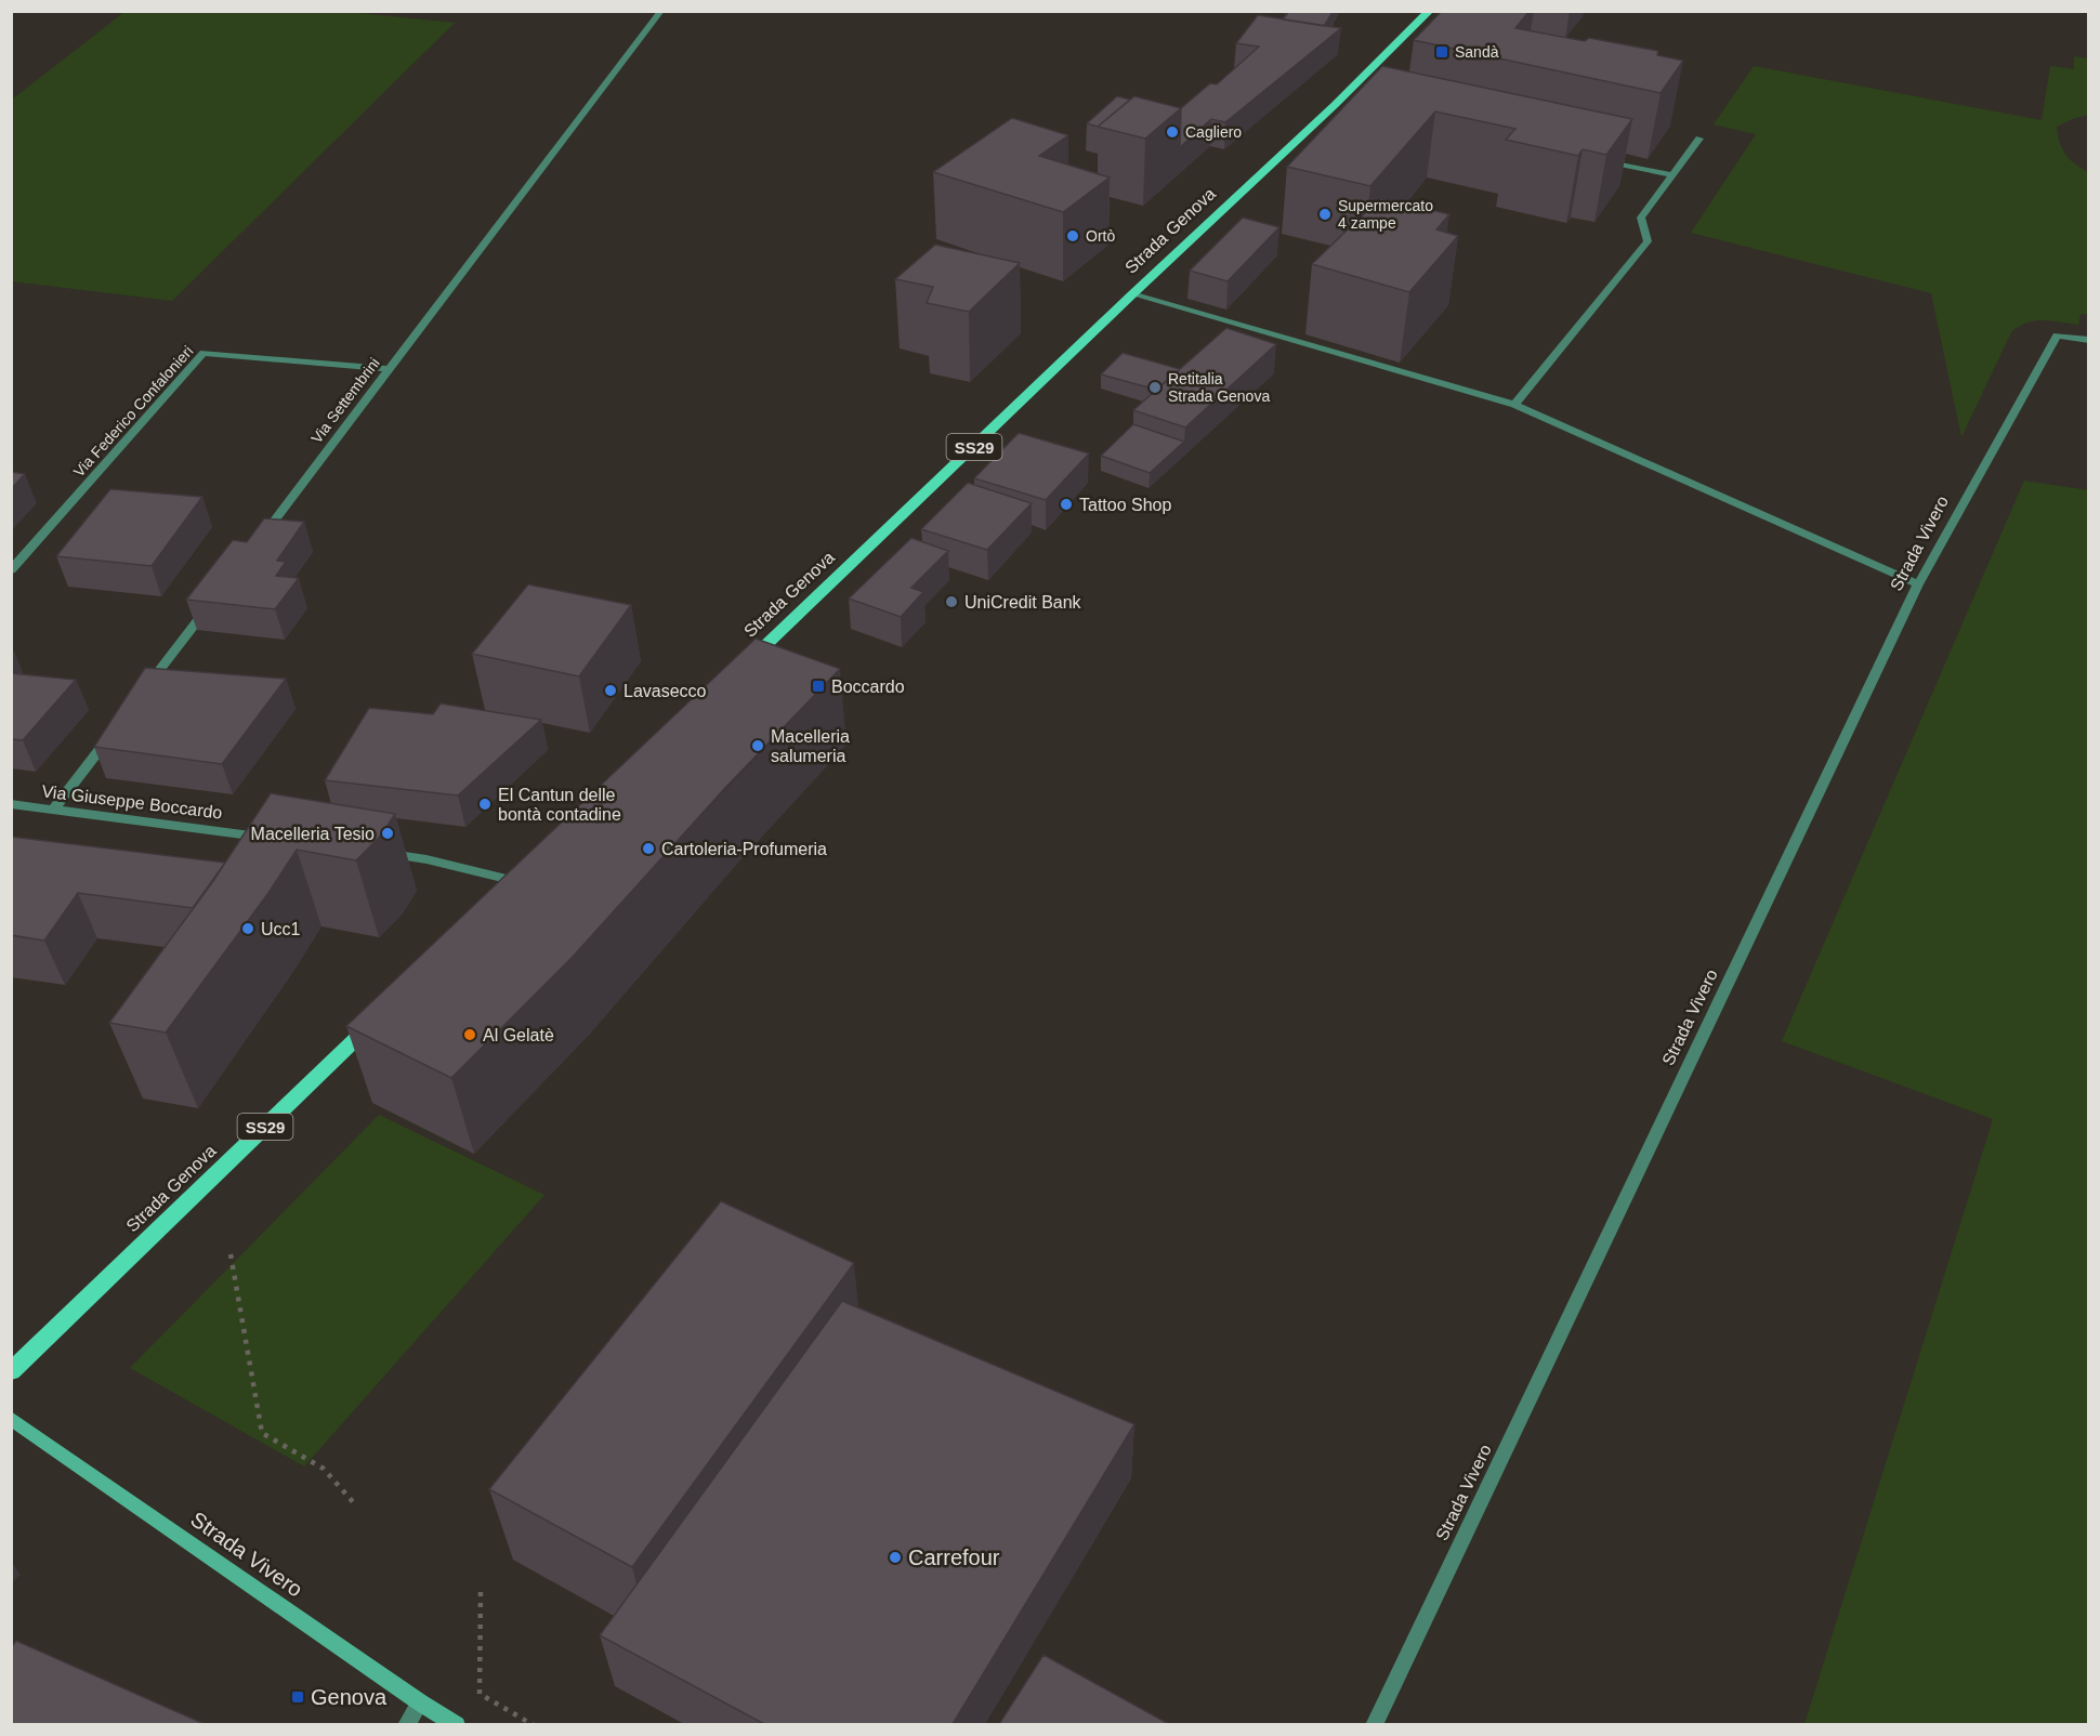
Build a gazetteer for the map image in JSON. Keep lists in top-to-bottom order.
{
  "streets": {
    "main road": ["Strada Genova", "SS29"],
    "street": [
      "Via Settembrini",
      "Via Federico Confalonieri",
      "Strada Vivero",
      "Via Giuseppe Boccardo"
    ]
  },
  "crossings": [
    ["Via Settembrini", "Via Federico Confalonieri"]
  ],
  "places": {
    "transit": ["Sandà", "Boccardo", "Genova"],
    "other": [
      "Cagliero",
      "Supermercato 4 zampe",
      "Ortò",
      "Retitalia Strada Genova",
      "Tattoo Shop",
      "UniCredit Bank",
      "Lavasecco",
      "Macelleria salumeria",
      "El Cantun delle bontà contadine",
      "Macelleria Tesio",
      "Cartoleria-Profumeria",
      "Ucc1",
      "Al Gelatè",
      "Carrefour"
    ]
  }
}
